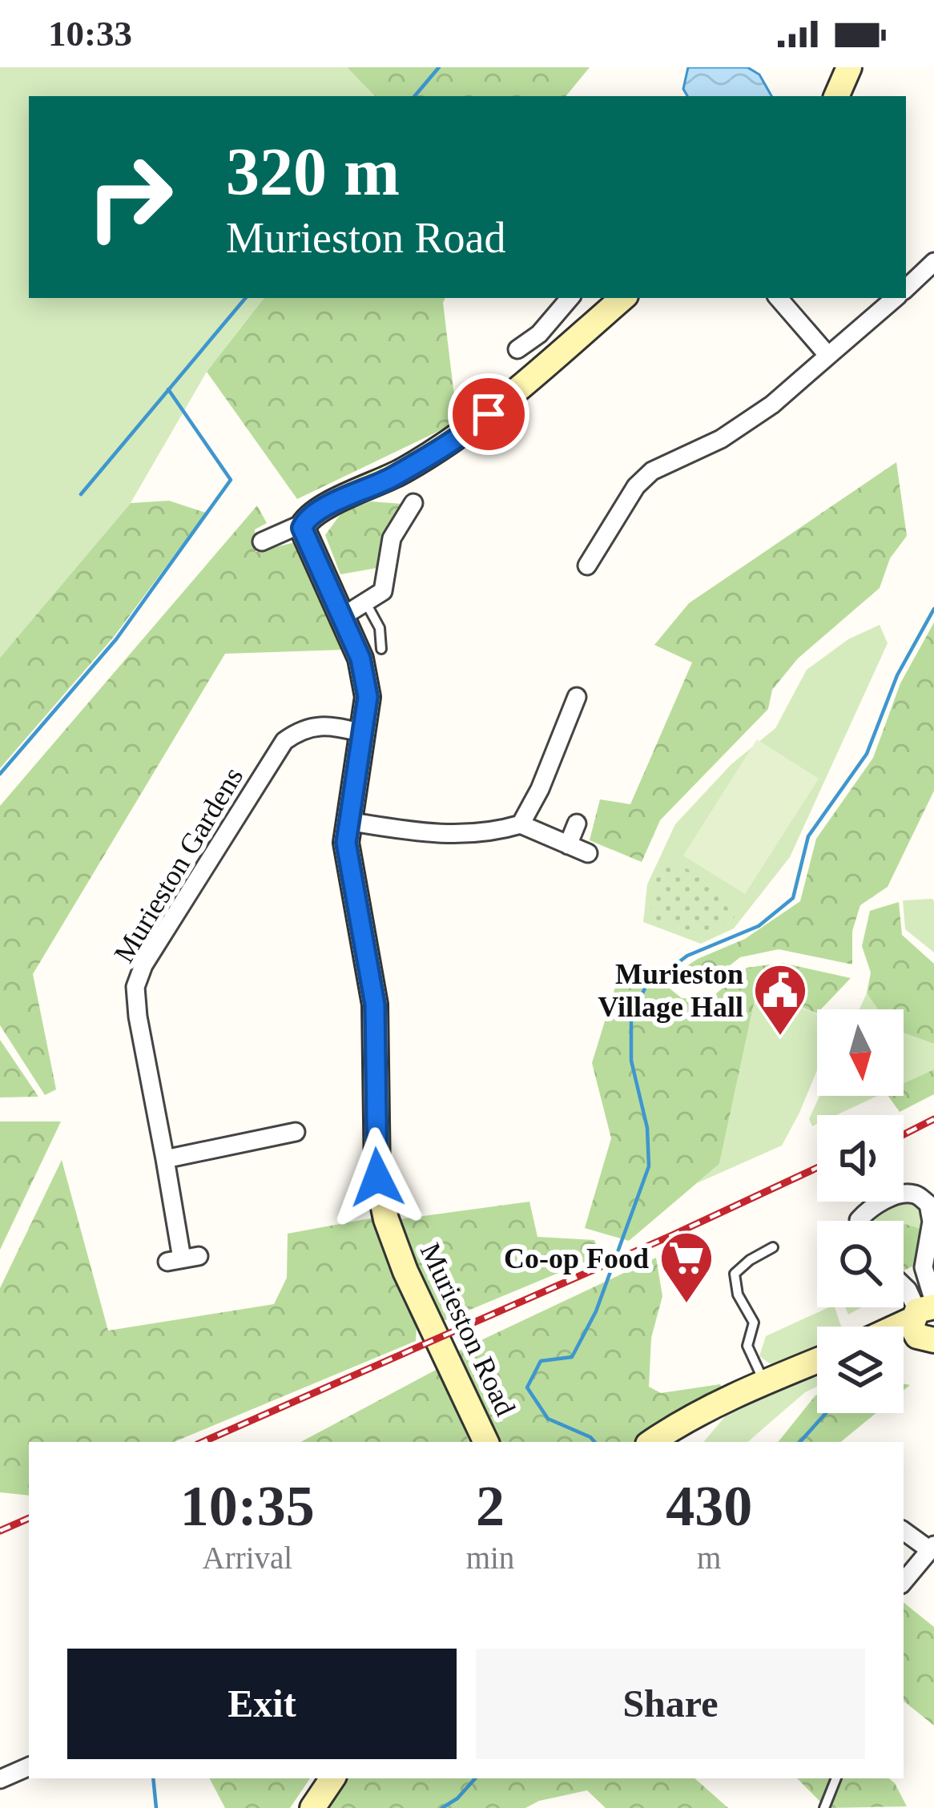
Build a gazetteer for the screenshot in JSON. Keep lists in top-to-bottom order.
{
  "streets": {
    "street": ["Murieston Gardens", "Murieston Road"]
  },
  "crossings": [
    ["Murieston Gardens", "Murieston Road"]
  ],
  "places": {
    "public building": ["Murieston Village Hall"],
    "supermarket": ["Co-op Food"]
  },
  "north": "bottom",
  "page": {
    "status": "10:33",
    "turn": ["320 m", "Murieston Road"],
    "eta": [
      "10:35",
      "Arrival",
      "2",
      "min",
      "430",
      "m"
    ],
    "buttons": ["Exit", "Share"]
  }
}
